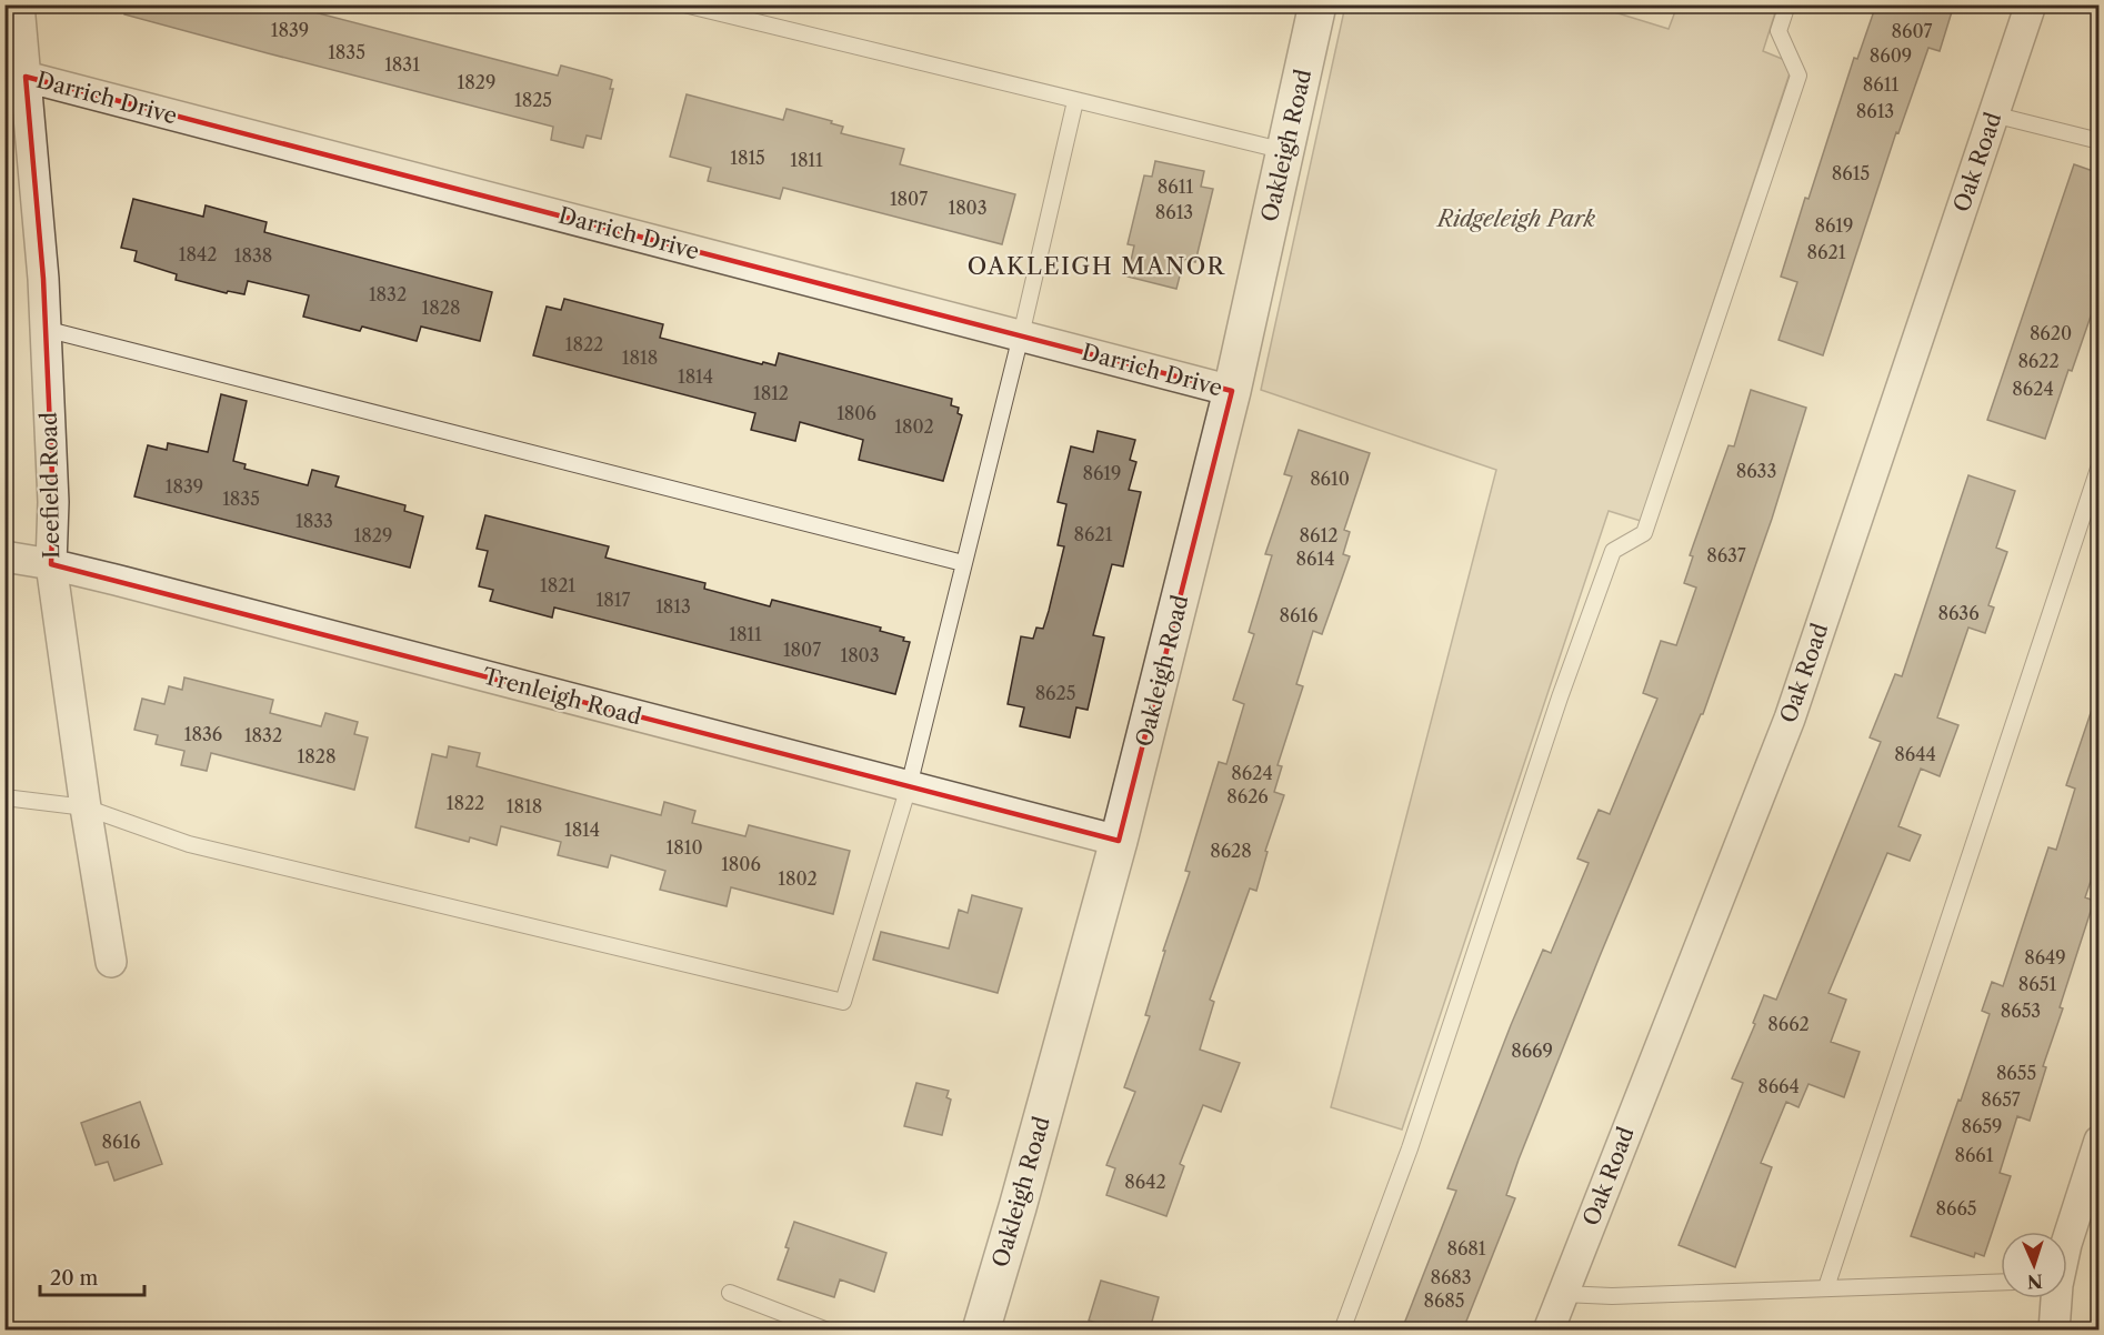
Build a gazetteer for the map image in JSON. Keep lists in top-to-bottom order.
{
  "streets": {
    "street": [
      "Darrich Drive",
      "Oakleigh Road",
      "Oak Road",
      "Leefield Road",
      "Trenleigh Road"
    ]
  },
  "crossings": [
    ["Darrich Drive", "Oakleigh Road"],
    ["Darrich Drive", "Leefield Road"],
    ["Oakleigh Road", "Trenleigh Road"],
    ["Leefield Road", "Trenleigh Road"]
  ],
  "districts": ["OAKLEIGH MANOR"],
  "parks": ["Ridgeleigh Park"],
  "house_numbers": [
    "1839",
    "8607",
    "1835",
    "8609",
    "1831",
    "1829",
    "8611",
    "1825",
    "8613",
    "1815",
    "1811",
    "8615",
    "8611",
    "1807",
    "1803",
    "8613",
    "8619",
    "8621",
    "1842",
    "1838",
    "1832",
    "1828",
    "8620",
    "1822",
    "1818",
    "8622",
    "1814",
    "8624",
    "1812",
    "1806",
    "1802",
    "8633",
    "8619",
    "8610",
    "1839",
    "1835",
    "1833",
    "8621",
    "1829",
    "8612",
    "8637",
    "8614",
    "1821",
    "1817",
    "1813",
    "8636",
    "8616",
    "1811",
    "1807",
    "1803",
    "8625",
    "1836",
    "1832",
    "8644",
    "1828",
    "8624",
    "8626",
    "1822",
    "1818",
    "1814",
    "1810",
    "8628",
    "1806",
    "1802",
    "8649",
    "8651",
    "8653",
    "8662",
    "8669",
    "8655",
    "8664",
    "8657",
    "8659",
    "8616",
    "8661",
    "8642",
    "8665",
    "8681",
    "8683",
    "8685"
  ],
  "scale_bar": "20 m",
  "north": "bottom"
}
